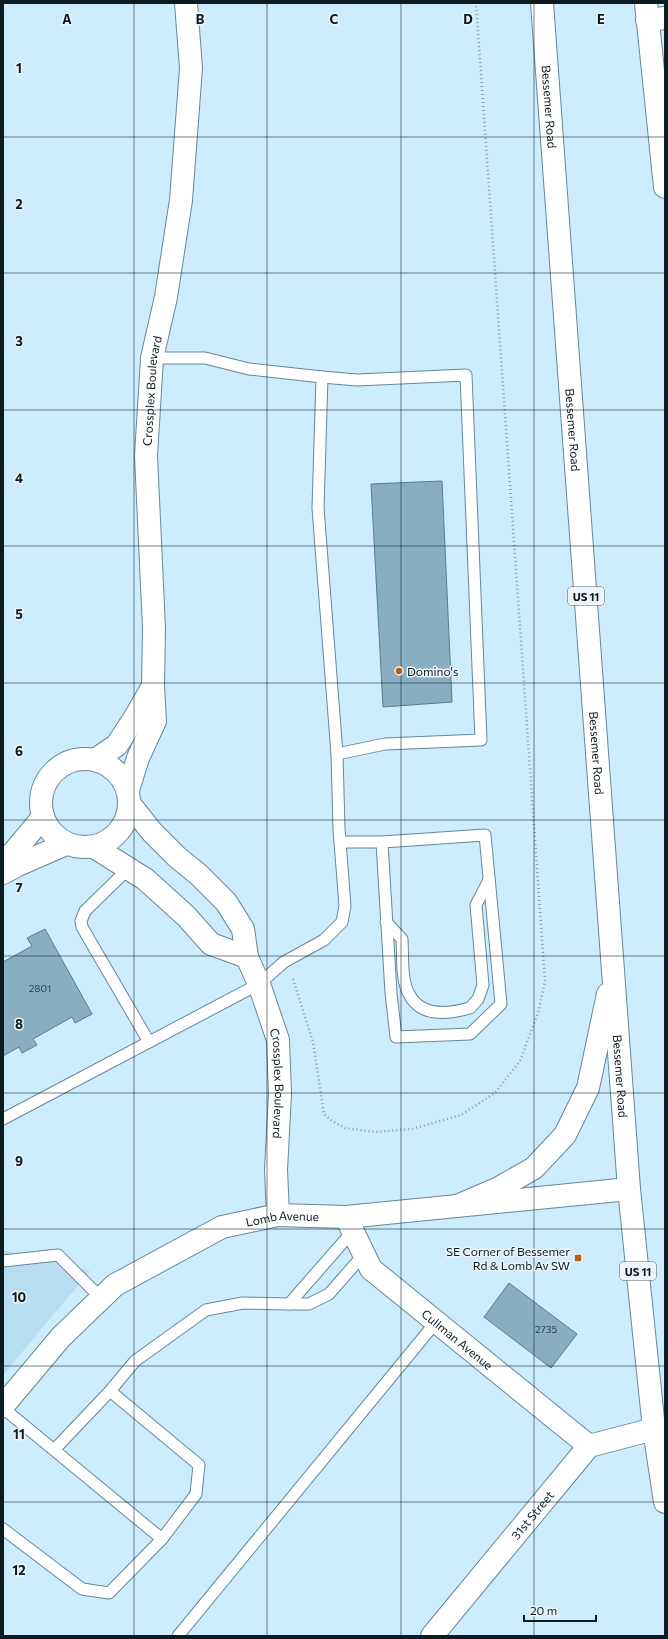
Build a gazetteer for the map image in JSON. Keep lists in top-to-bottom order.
{
  "streets": {
    "street": [
      "Bessemer Road",
      "Crossplex Boulevard",
      "US 11",
      "Lomb Avenue",
      "Cullman Avenue",
      "31st Street"
    ]
  },
  "crossings": [
    ["Bessemer Road", "Lomb Avenue"],
    ["Crossplex Boulevard", "Lomb Avenue"],
    ["Lomb Avenue", "Cullman Avenue"],
    ["Cullman Avenue", "31st Street"]
  ],
  "places": {
    "other": ["Domino's"],
    "transit": ["SE Corner of Bessemer Rd & Lomb Av SW"]
  },
  "house_numbers": ["2801", "2735"],
  "scale_bar": "20 m",
  "grid": {
    "columns": [
      "A",
      "B",
      "C",
      "D",
      "E"
    ],
    "rows": [
      "1",
      "2",
      "3",
      "4",
      "5",
      "6",
      "7",
      "8",
      "9",
      "10",
      "11",
      "12"
    ]
  }
}
